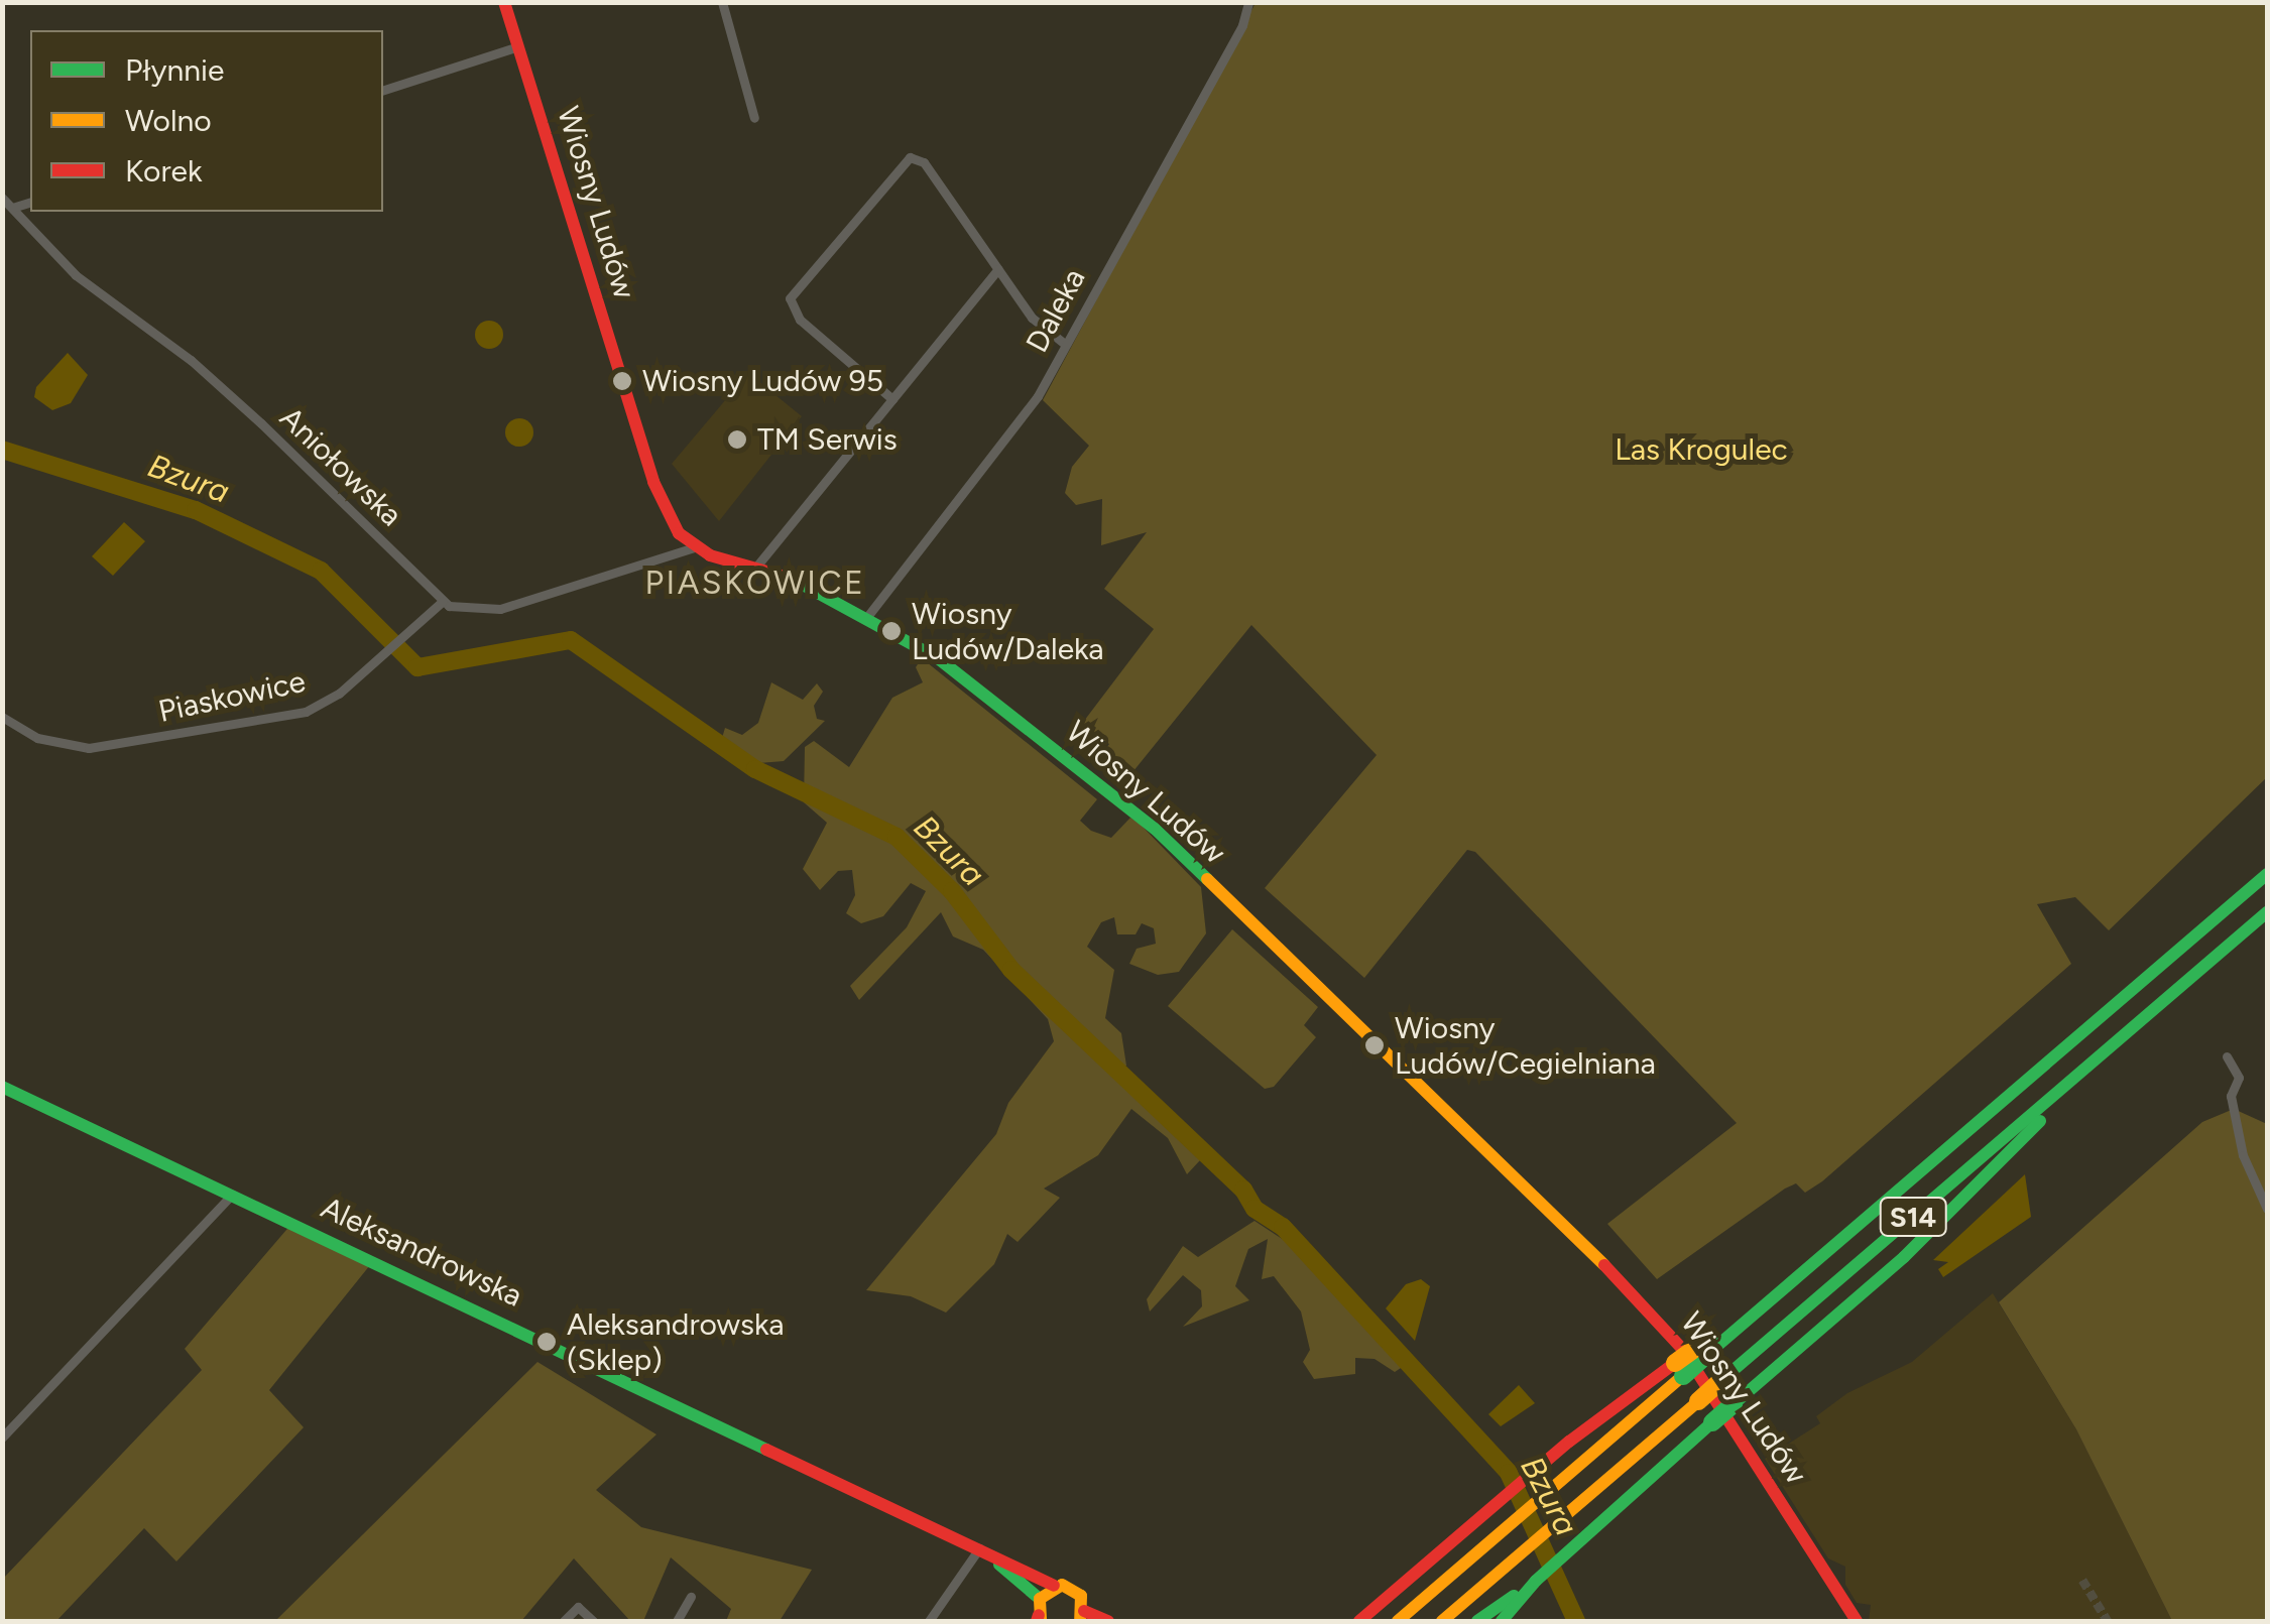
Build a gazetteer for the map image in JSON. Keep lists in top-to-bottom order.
{
  "streets": {
    "main road": ["Wiosny Ludów", "S14", "Aleksandrowska"],
    "street": ["Daleka", "Aniołowska", "Piaskowice"]
  },
  "crossings": [
    ["Wiosny Ludów", "Daleka"],
    ["Aniołowska", "Piaskowice"]
  ],
  "districts": ["PIASKOWICE"],
  "water": ["Bzura"],
  "parks": ["Las Krogulec"],
  "places": [
    "Wiosny Ludów 95",
    "TM Serwis",
    "Wiosny Ludów/Daleka",
    "Wiosny Ludów/Cegielniana",
    "Aleksandrowska (Sklep)"
  ],
  "legend": ["Płynnie", "Wolno", "Korek"]
}
